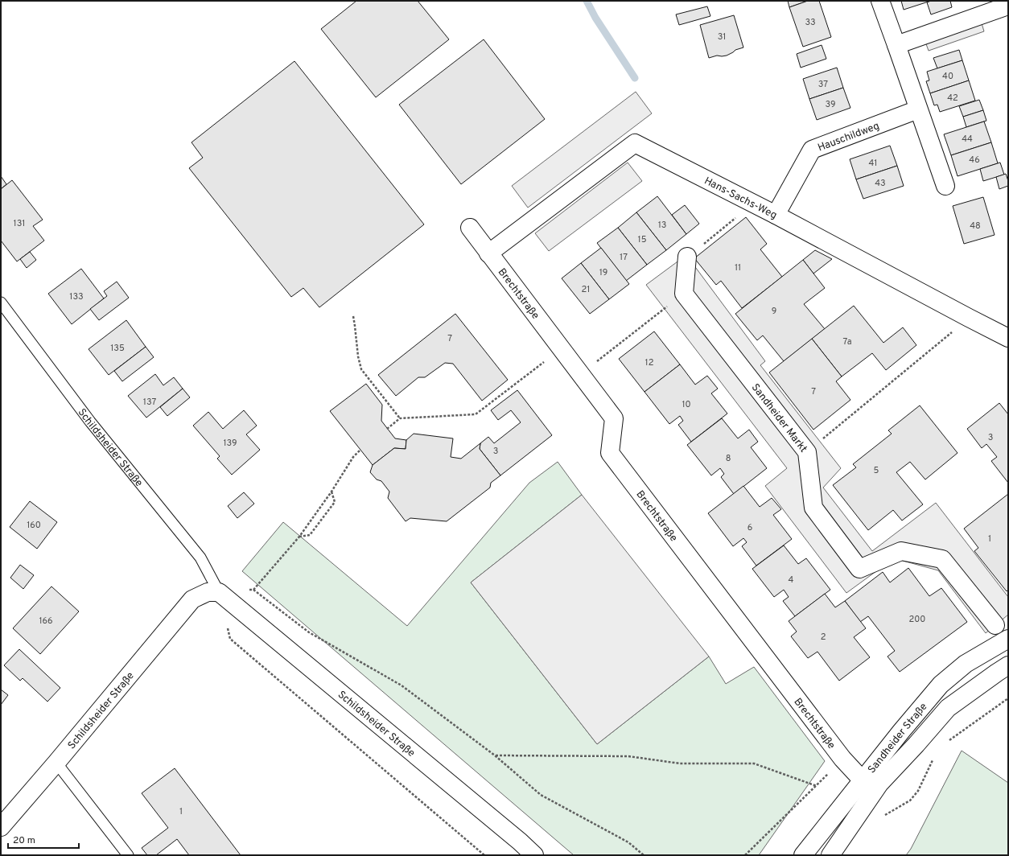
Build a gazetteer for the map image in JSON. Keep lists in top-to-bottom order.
{
  "streets": {
    "street": [
      "Hauschildweg",
      "Hans-Sachs-Weg",
      "Brechtstraße",
      "Sandheider Markt",
      "Schildsheider Straße",
      "Sandheider Straße"
    ]
  },
  "crossings": [
    ["Hauschildweg", "Hans-Sachs-Weg"],
    ["Hans-Sachs-Weg", "Brechtstraße"],
    ["Brechtstraße", "Sandheider Straße"]
  ],
  "house_numbers": [
    "33",
    "31",
    "40",
    "37",
    "42",
    "39",
    "44",
    "46",
    "41",
    "43",
    "131",
    "13",
    "48",
    "15",
    "17",
    "11",
    "19",
    "21",
    "133",
    "9",
    "7",
    "7a",
    "135",
    "12",
    "7",
    "137",
    "10",
    "3",
    "139",
    "3",
    "8",
    "5",
    "160",
    "6",
    "1",
    "4",
    "200",
    "166",
    "2",
    "1"
  ],
  "scale_bar": "20 m"
}
